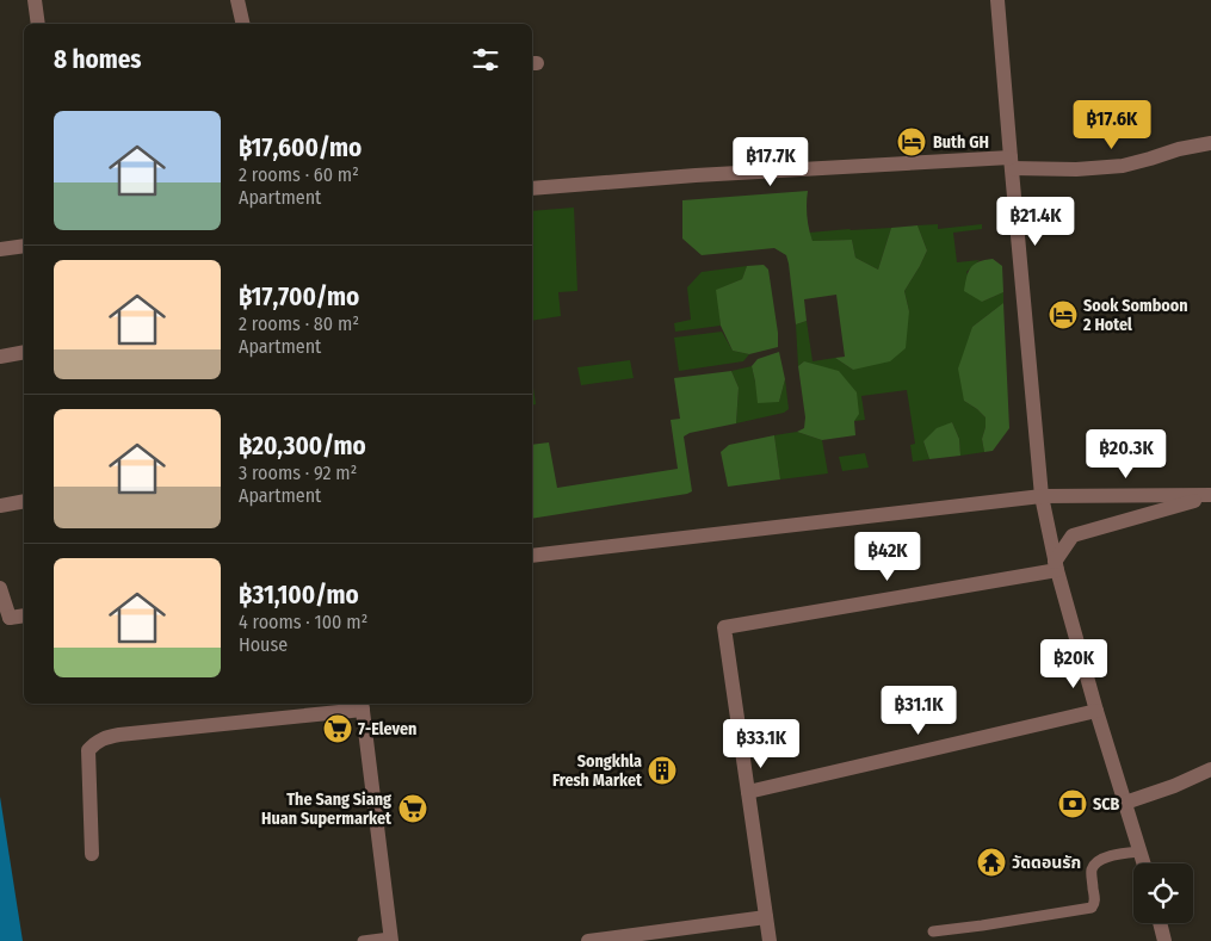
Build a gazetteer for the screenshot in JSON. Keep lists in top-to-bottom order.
{
  "places": {
    "hotel": ["Buth GH", "Sook Somboon 2 Hotel"],
    "supermarket": ["7-Eleven", "The Sang Siang Huan Supermarket"],
    "building": ["Songkhla Fresh Market"],
    "bank": ["SCB"],
    "temple": ["วัดดอนรัก"]
  },
  "page": {
    "heading": "8 homes",
    "list": [
      {
        "name": "฿17,600/mo",
        "note": "2 rooms · 60 m² · Apartment"
      },
      {
        "name": "฿17,700/mo",
        "note": "2 rooms · 80 m² · Apartment"
      },
      {
        "name": "฿20,300/mo",
        "note": "3 rooms · 92 m² · Apartment"
      },
      {
        "name": "฿31,100/mo",
        "note": "4 rooms · 100 m² · House"
      }
    ],
    "price": [
      "฿17.6K",
      "฿17.7K",
      "฿21.4K",
      "฿20.3K",
      "฿42K",
      "฿20K",
      "฿31.1K",
      "฿33.1K"
    ]
  }
}
